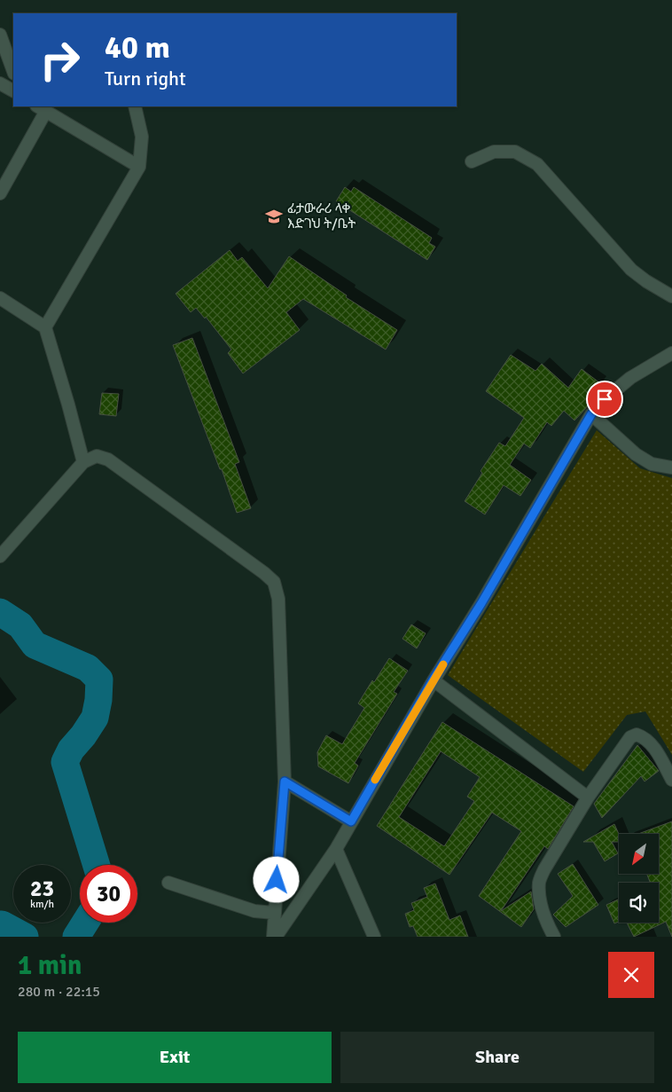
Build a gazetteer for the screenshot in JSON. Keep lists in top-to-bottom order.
{
  "places": {
    "school or university": ["ፊታውራሪ ላቀ እድገህ ት/ቤት"]
  },
  "north": "bottom left",
  "page": {
    "turn": ["40 m", "Turn right"],
    "speed": "23 km/h",
    "limit": "30",
    "heading": ["1 min", "280 m · 22:15"],
    "buttons": ["Exit", "Share"]
  }
}
